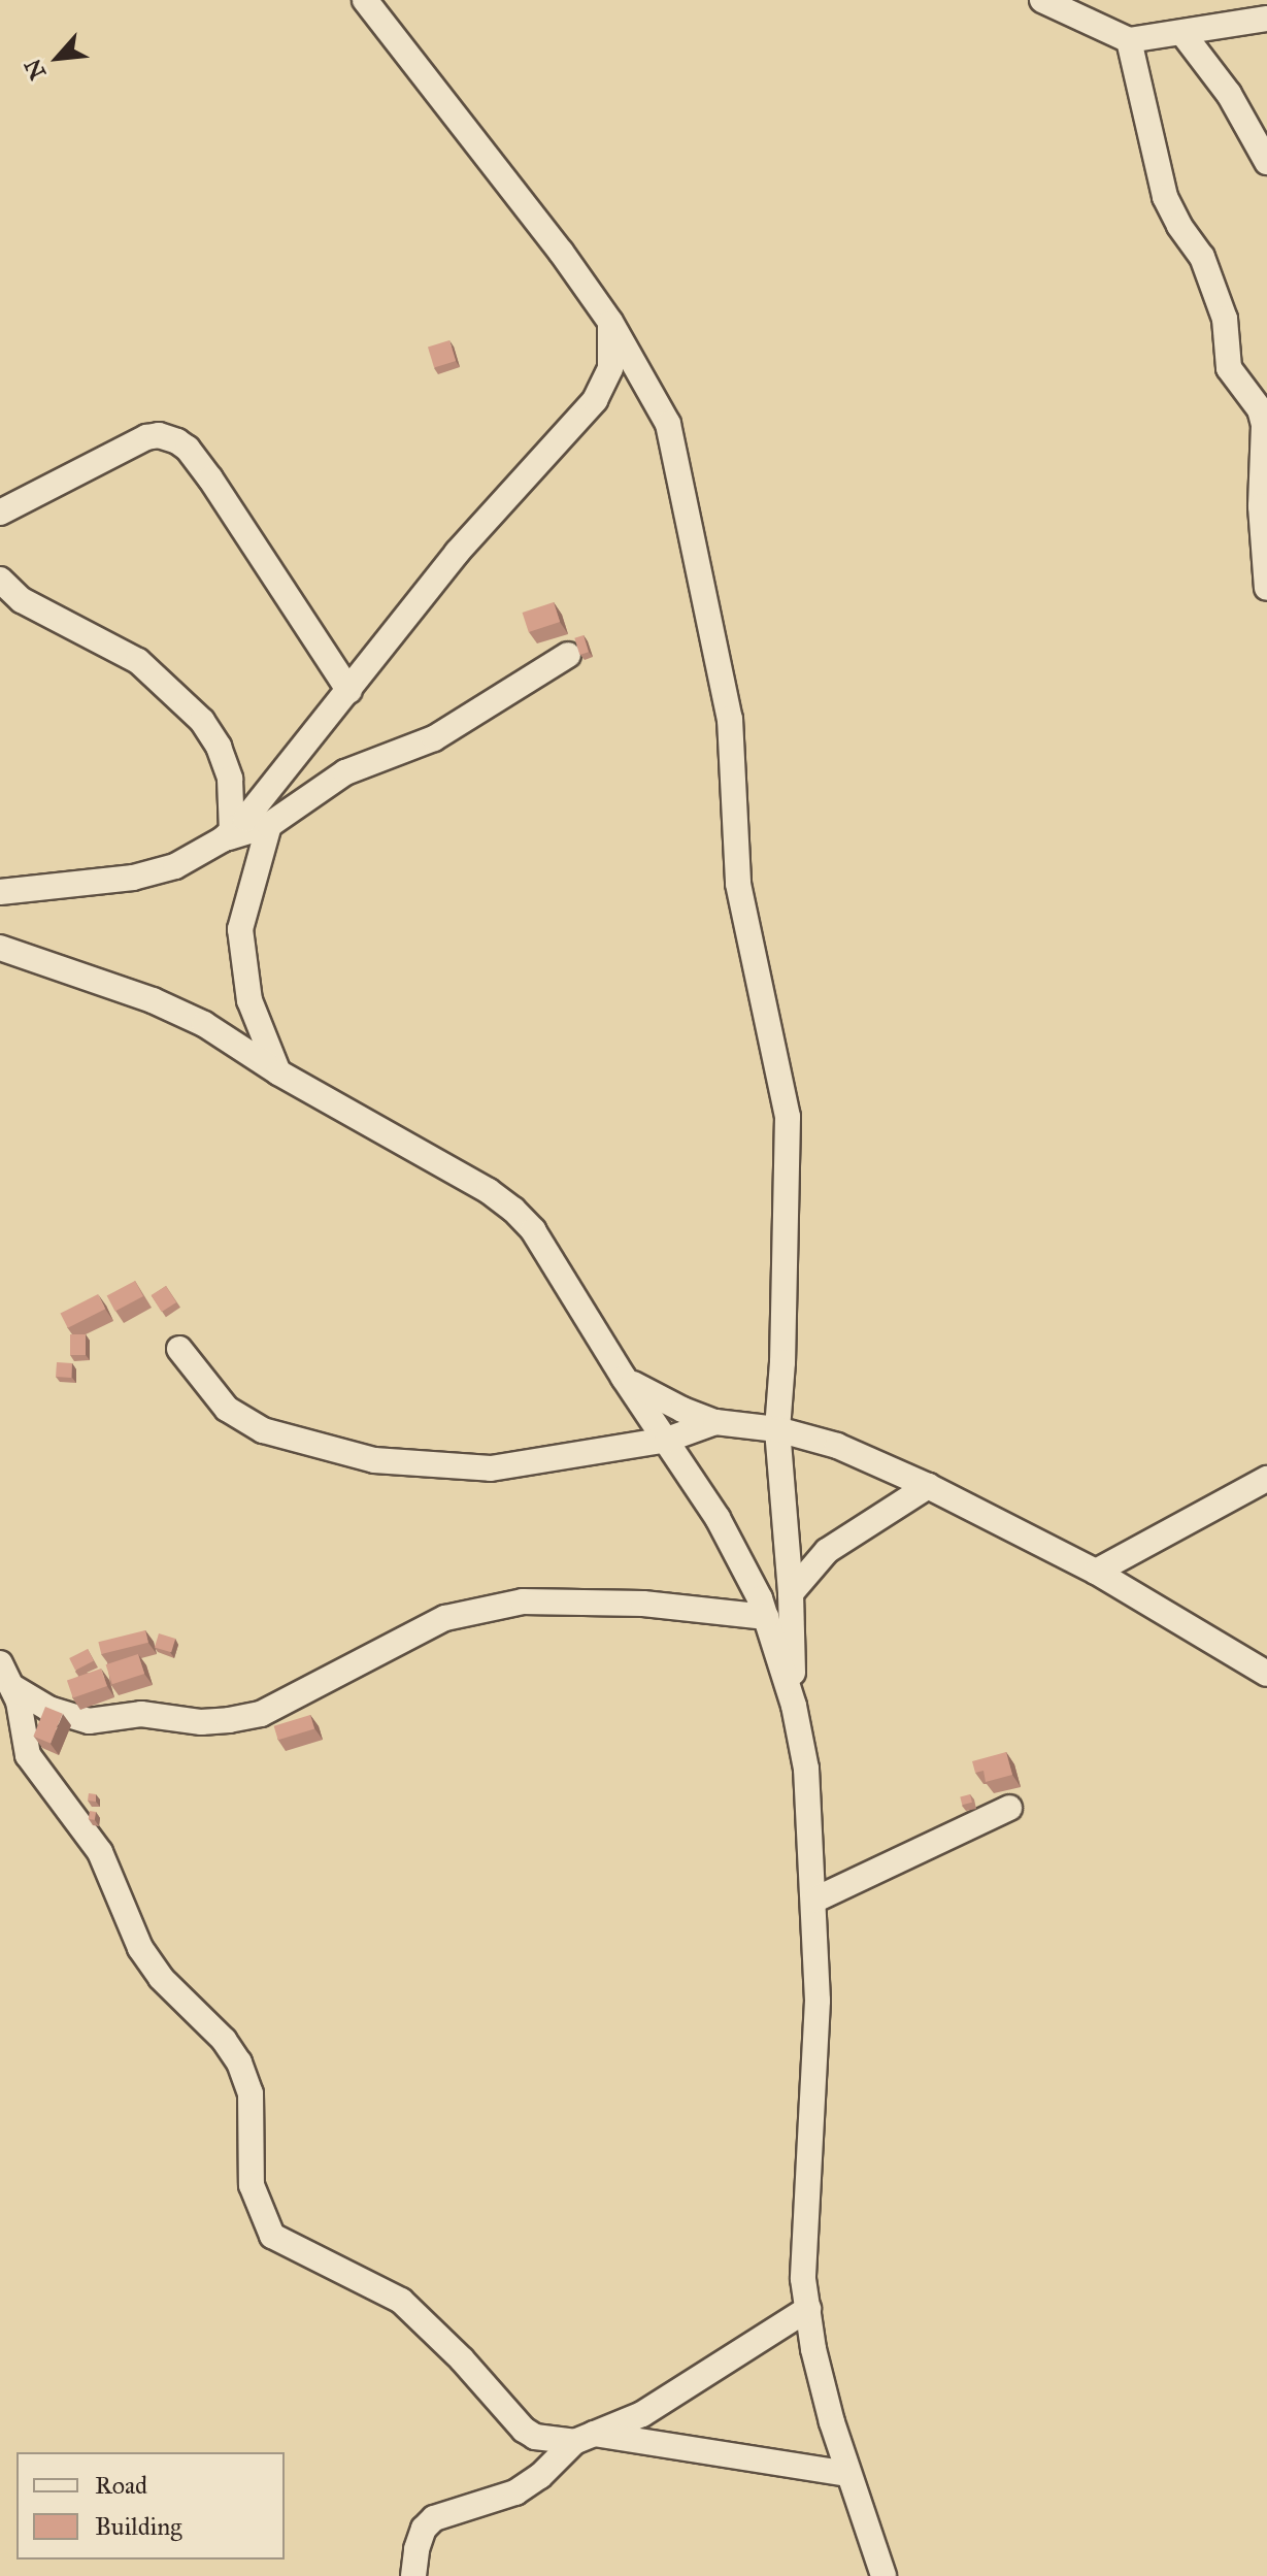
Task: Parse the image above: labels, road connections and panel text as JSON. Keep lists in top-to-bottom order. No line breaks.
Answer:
{"legend":["Road","Building"],"north":"bottom left"}
